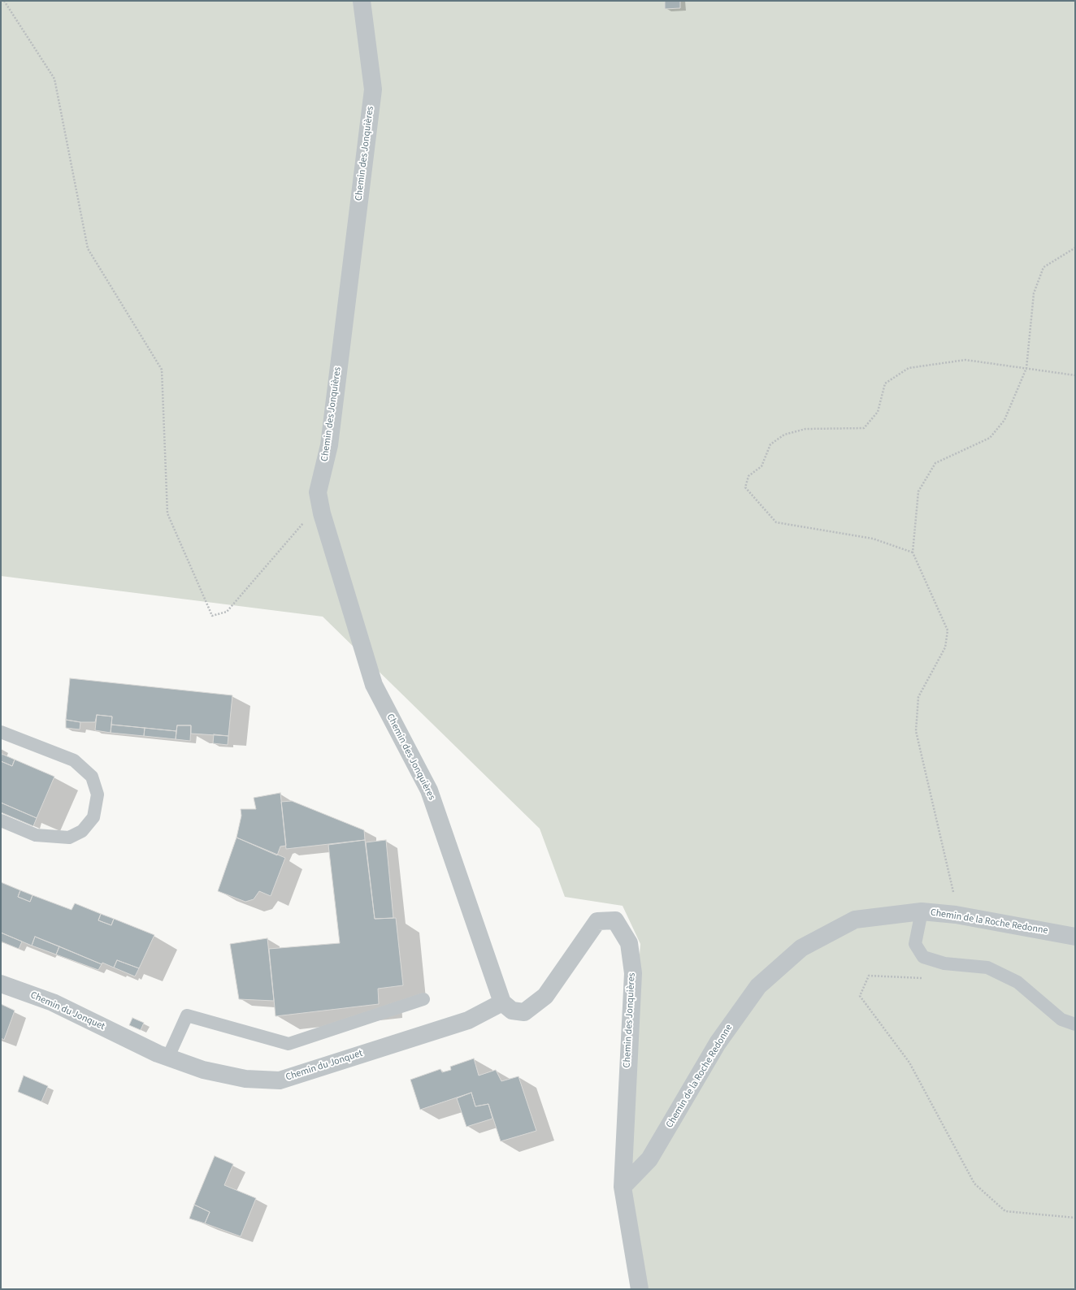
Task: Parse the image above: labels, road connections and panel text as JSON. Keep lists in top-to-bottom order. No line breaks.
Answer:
{"streets":{"street":["Chemin des Jonquières","Chemin de la Roche Redonne","Chemin du Jonquet"]},"crossings":[["Chemin des Jonquières","Chemin de la Roche Redonne"],["Chemin des Jonquières","Chemin du Jonquet"]]}
